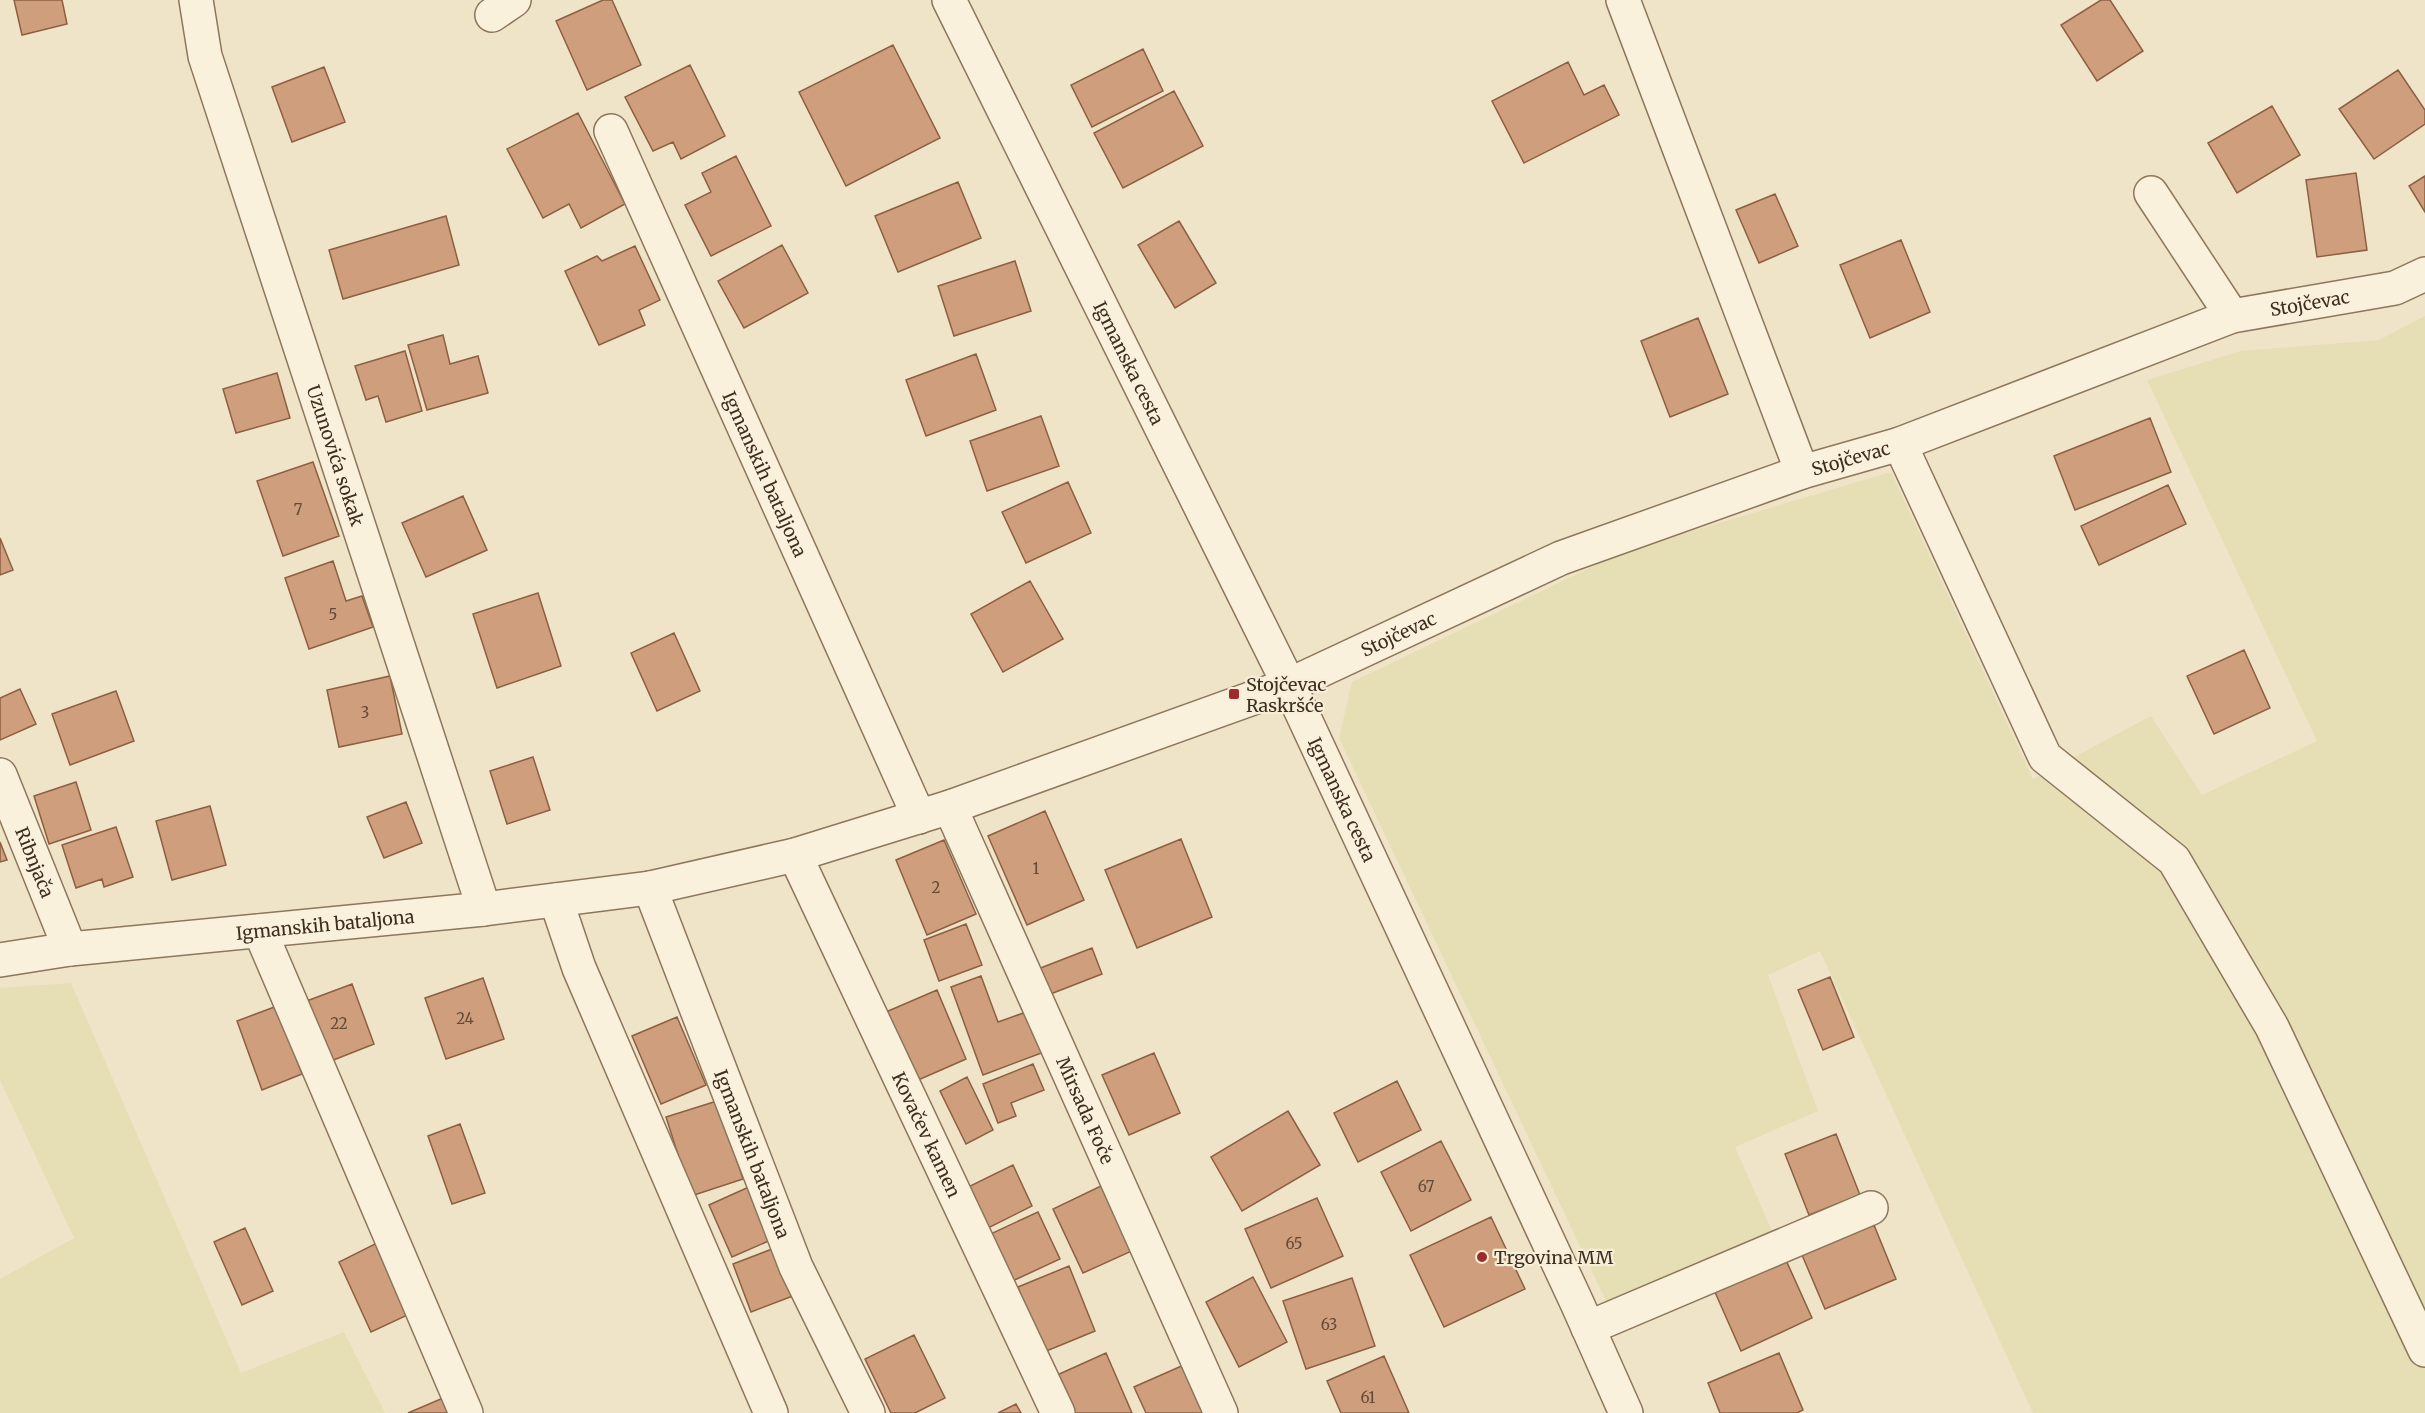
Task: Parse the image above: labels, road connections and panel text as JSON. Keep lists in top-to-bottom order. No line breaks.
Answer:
{"streets":{"street":["Stojčevac","Igmanska cesta","Uzunovića sokak","Igmanskih bataljona","Ribnjača","Mirsada Foče","Kovačev kamen"]},"crossings":[["Stojčevac","Igmanska cesta"],["Stojčevac","Igmanskih bataljona"],["Igmanska cesta","Igmanskih bataljona"],["Uzunovića sokak","Igmanskih bataljona"],["Igmanskih bataljona","Ribnjača"],["Igmanskih bataljona","Mirsada Foče"],["Igmanskih bataljona","Kovačev kamen"]],"places":{"transit":["Stojčevac Raskršće"],"other":["Trgovina MM"]},"house_numbers":["7","5","3","1","2","24","22","67","65","63","61"]}
